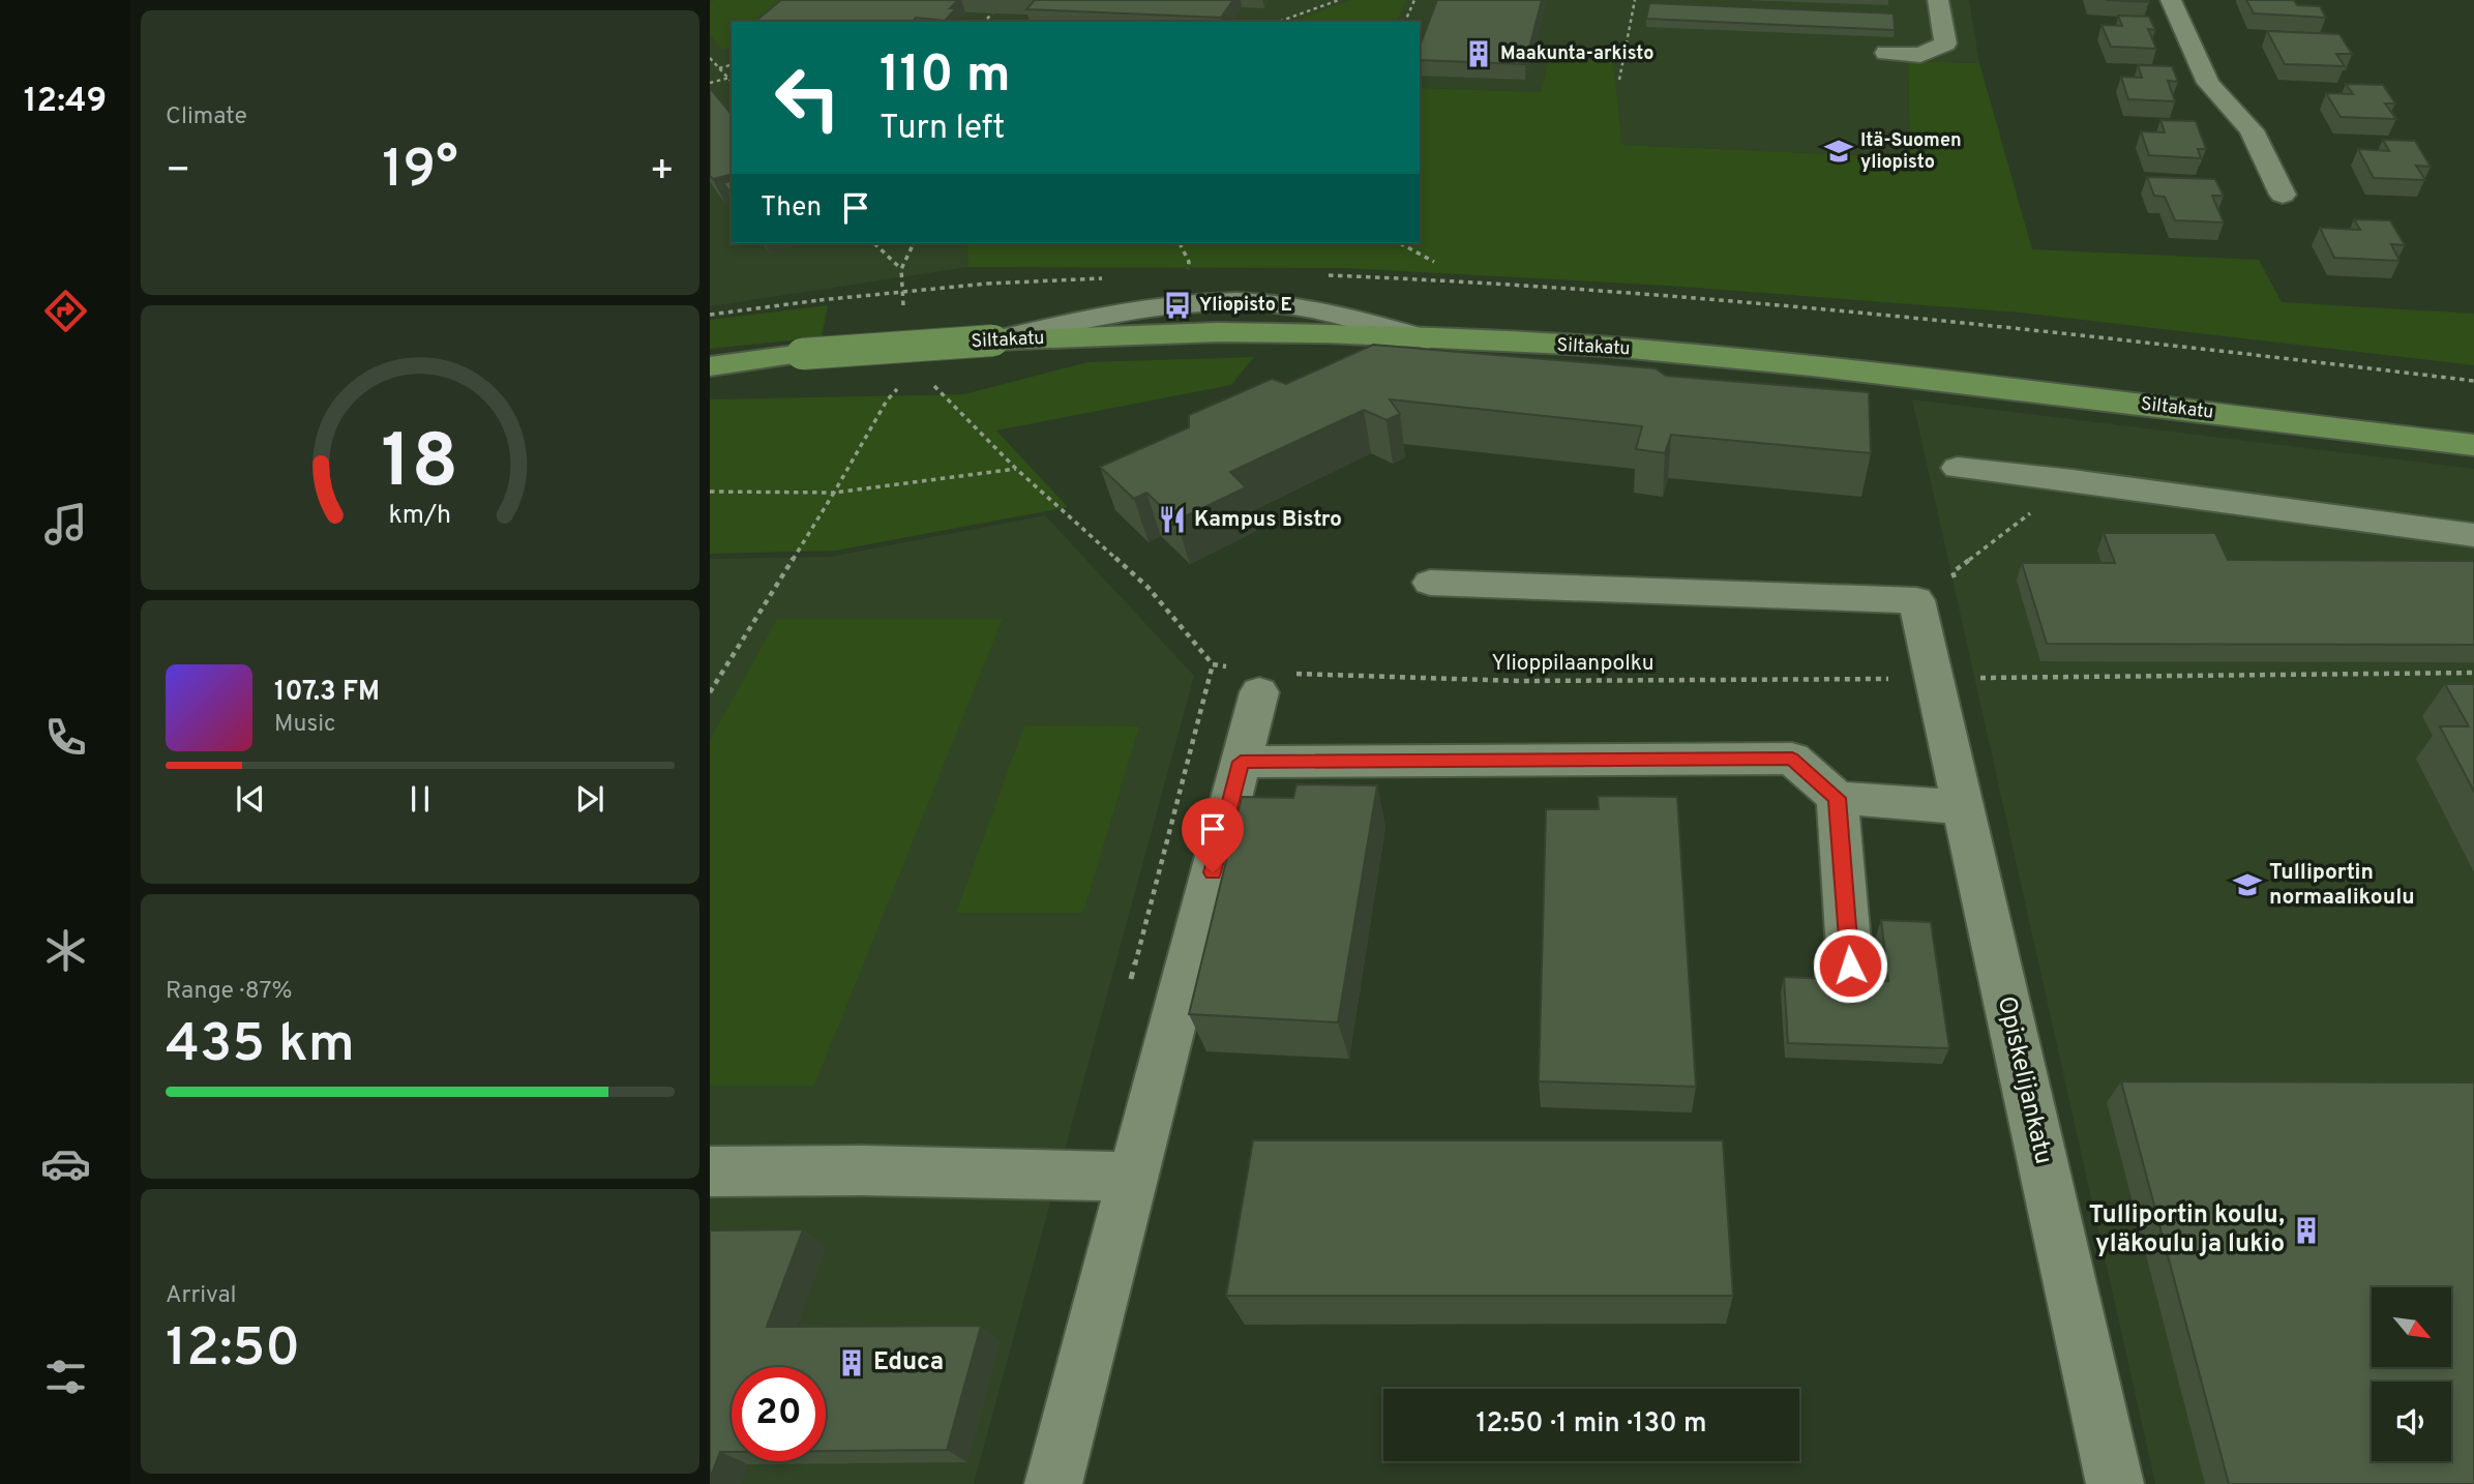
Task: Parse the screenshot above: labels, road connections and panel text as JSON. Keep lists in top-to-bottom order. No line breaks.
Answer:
{"streets":{"main road":["Siltakatu"],"street":["Opiskelijankatu"],"path":["Ylioppilaanpolku"]},"crossings":[["Ylioppilaanpolku","Opiskelijankatu"]],"places":{"building":["Maakunta-arkisto","Tulliportin koulu, yläkoulu ja lukio","Educa"],"school or university":["Itä-Suomen yliopisto","Tulliportin normaalikoulu"],"bus stop":["Yliopisto E"],"restaurant":["Kampus Bistro"]},"north":"bottom right","page":{"tabs":"12:49","tile":["Climate",["Range · 87%","435 km"],["Arrival","12:50"]],"turn":["110 m","Turn left"],"heat":["−","19°","+"],"then":"Then","song":["107.3 FM","Music"],"limit":"20","trip":"12:50 · 1 min · 130 m","gauge":["18","km/h"]}}
